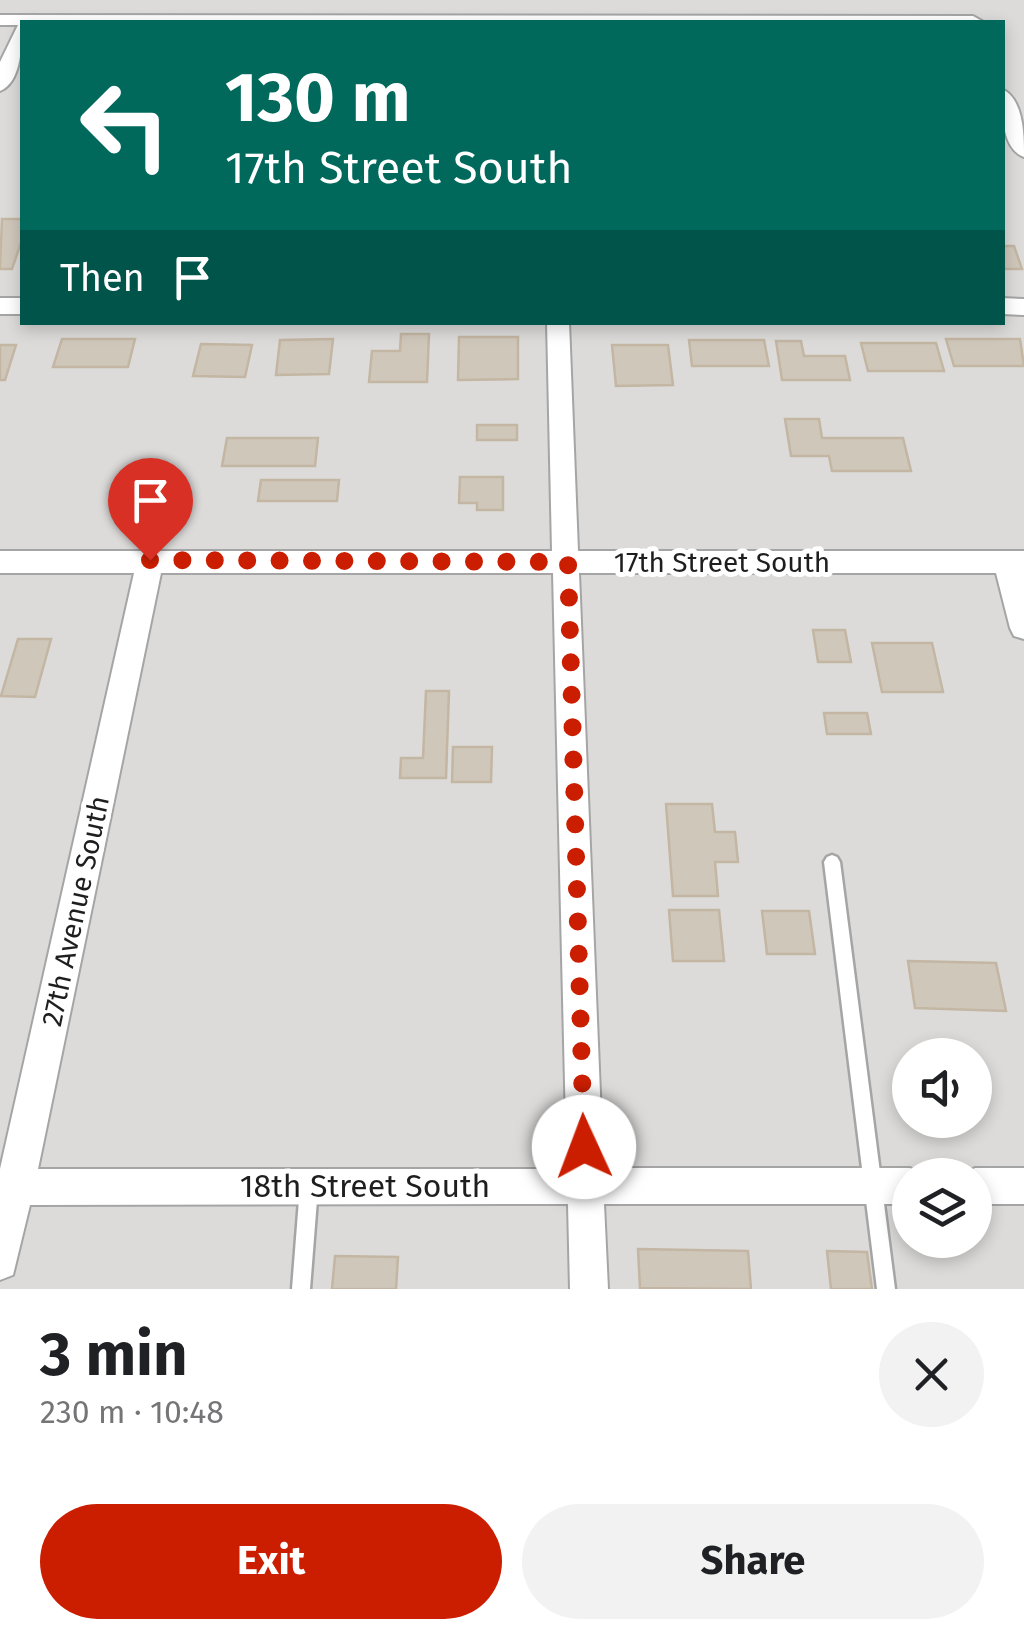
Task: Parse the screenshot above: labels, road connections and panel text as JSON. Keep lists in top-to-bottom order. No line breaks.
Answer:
{"streets":{"street":["17th Street South","27th Avenue South","18th Street South"]},"crossings":[["17th Street South","27th Avenue South"],["27th Avenue South","18th Street South"]],"page":{"turn":["130 m","17th Street South"],"then":"Then","heading":["3 min","230 m · 10:48"],"buttons":["Exit","Share"]}}
